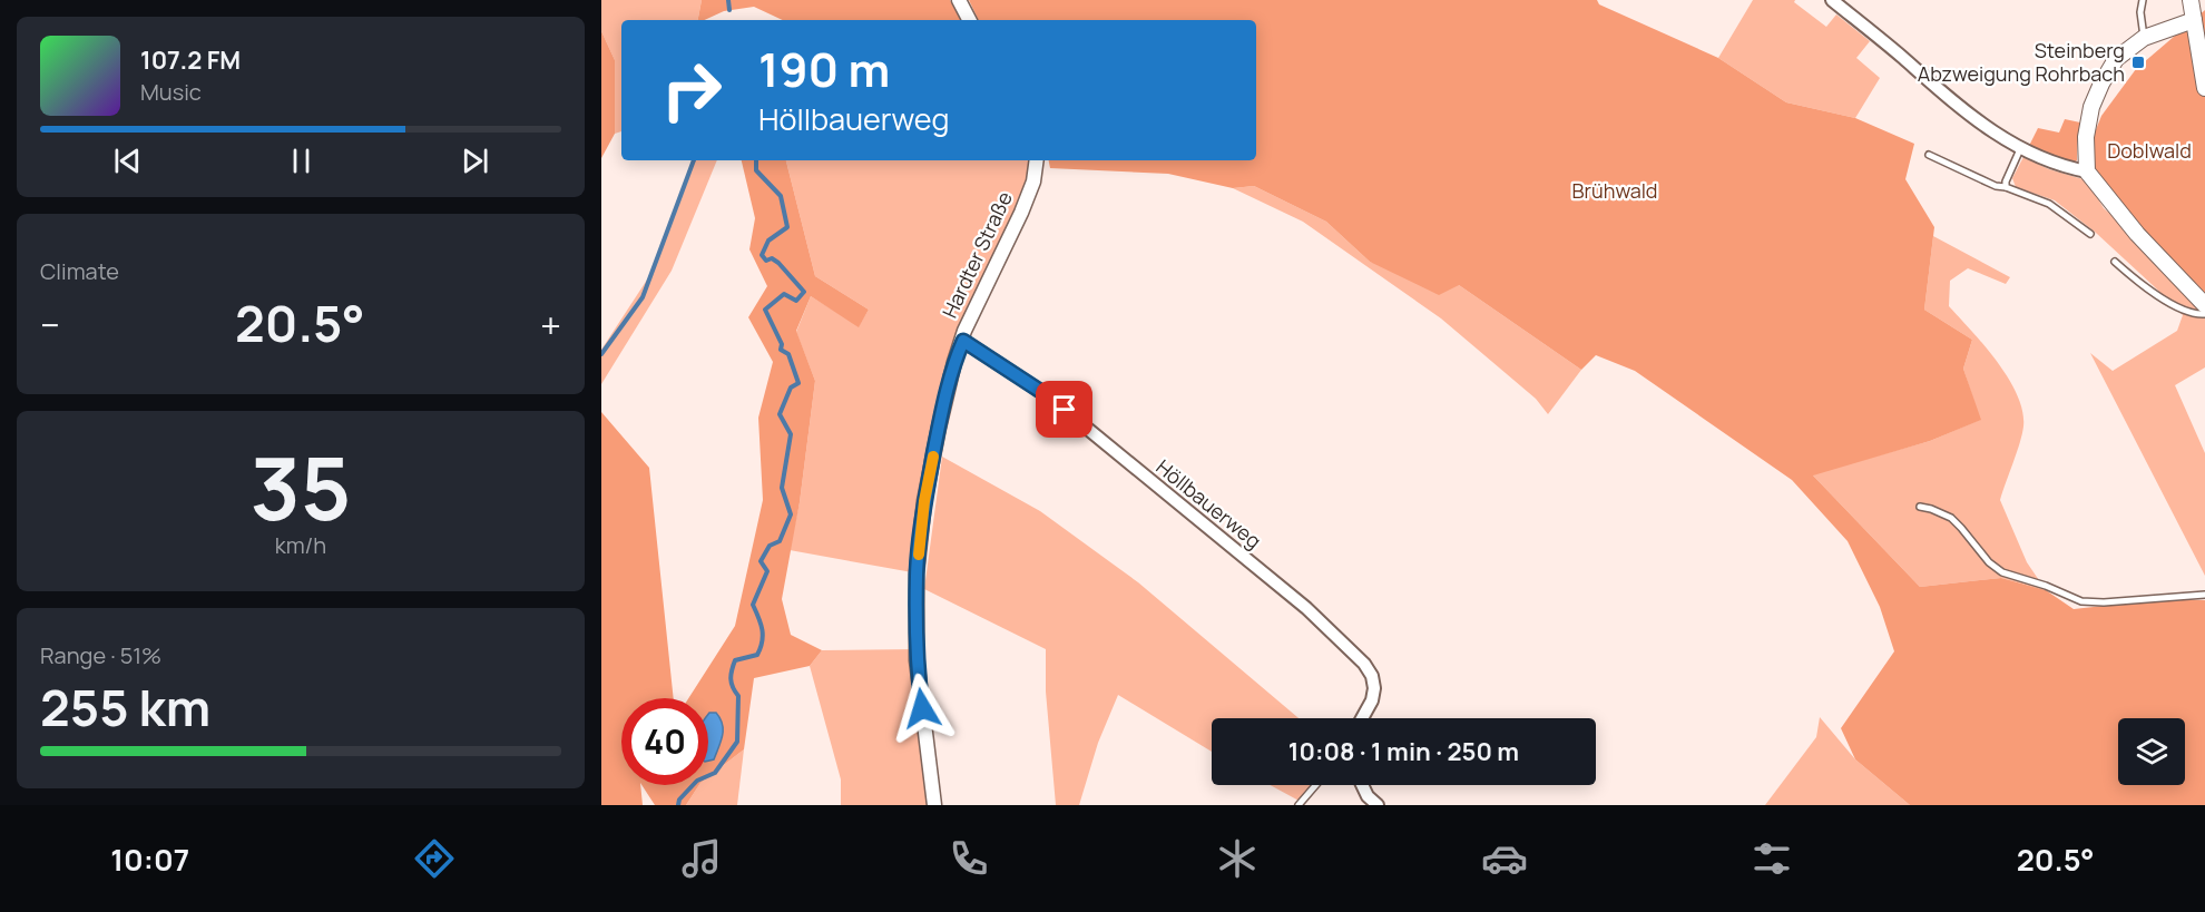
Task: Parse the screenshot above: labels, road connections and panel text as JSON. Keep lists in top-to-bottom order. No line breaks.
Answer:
{"streets":{"street":["Hardter Straße","Höllbauerweg"]},"crossings":[["Hardter Straße","Höllbauerweg"]],"parks":["Doblwald","Brühwald"],"places":{"transit":["Steinberg Abzweigung Rohrbach"]},"page":{"turn":["190 m","Höllbauerweg"],"song":["107.2 FM","Music"],"tile":["Climate",["35","km/h"],["Range · 51%","255 km"]],"heat":["−","20.5°","+"],"limit":"40","trip":"10:08 · 1 min · 250 m","tabs":["10:07","20.5°"]}}
